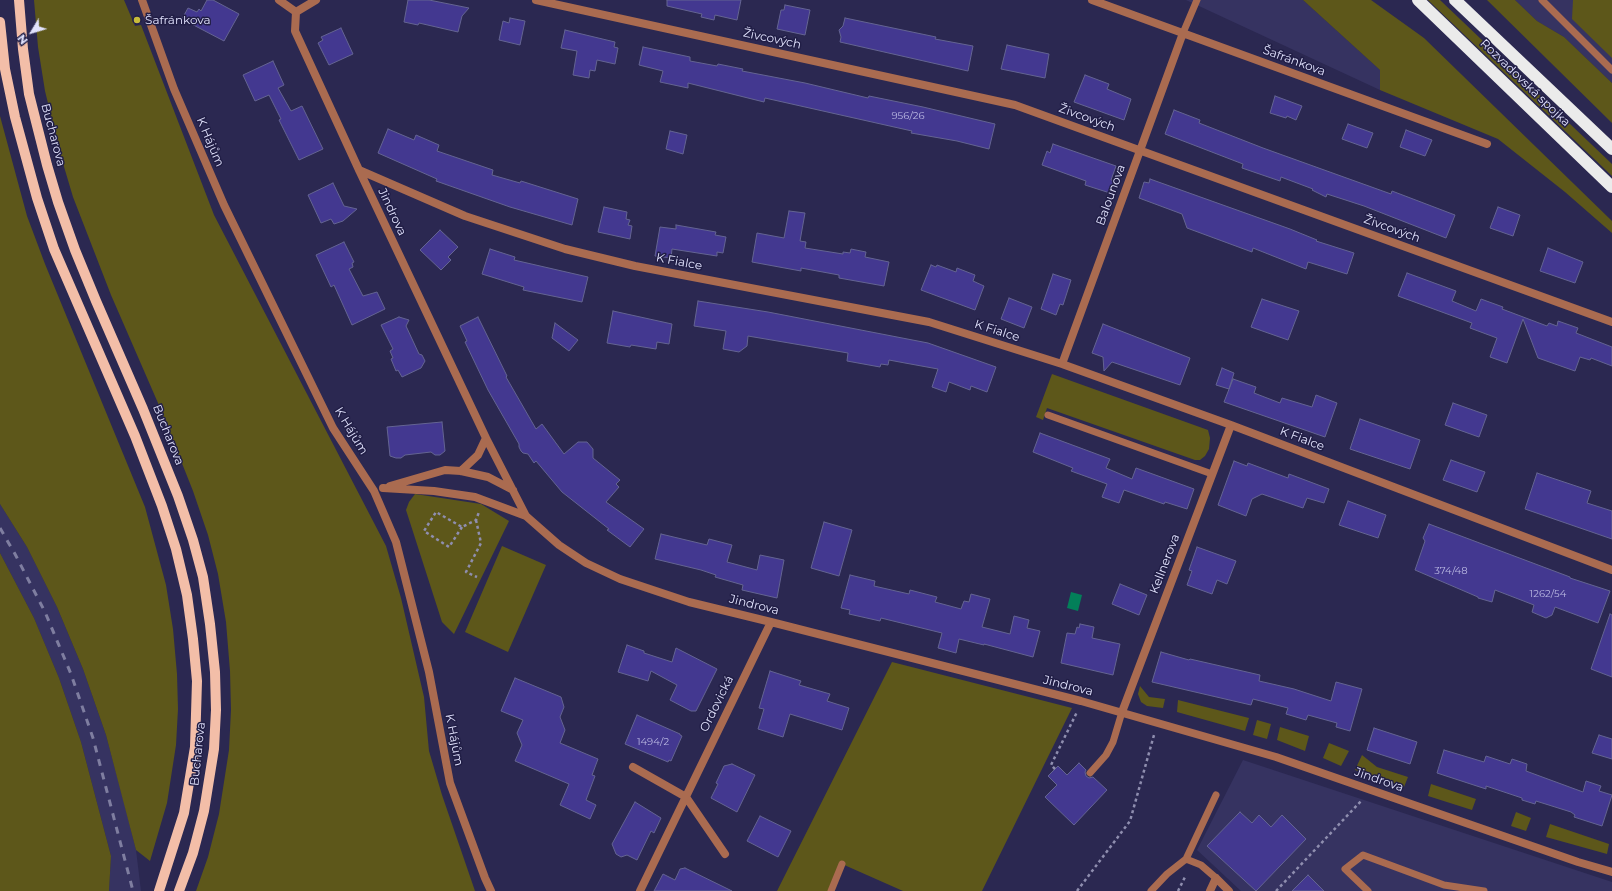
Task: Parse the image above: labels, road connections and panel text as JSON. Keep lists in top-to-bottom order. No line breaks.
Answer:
{"streets":{"highway":["Rozvadovská spojka"],"main road":["Bucharova"],"street":["Živcových","Šafránkova","K Hájům","Balounova","Jindrova","K Fialce","Kellnerova","Ordovická"]},"crossings":[["Živcových","Balounova"],["Šafránkova","Balounova"],["K Hájům","Jindrova"],["Balounova","K Fialce"],["Jindrova","K Fialce"],["Jindrova","Kellnerova"],["Jindrova","Ordovická"],["K Fialce","Kellnerova"]],"places":["Šafránkova"],"house_numbers":["956/26","374/48","1262/54","1494/2"],"north":"bottom left"}
